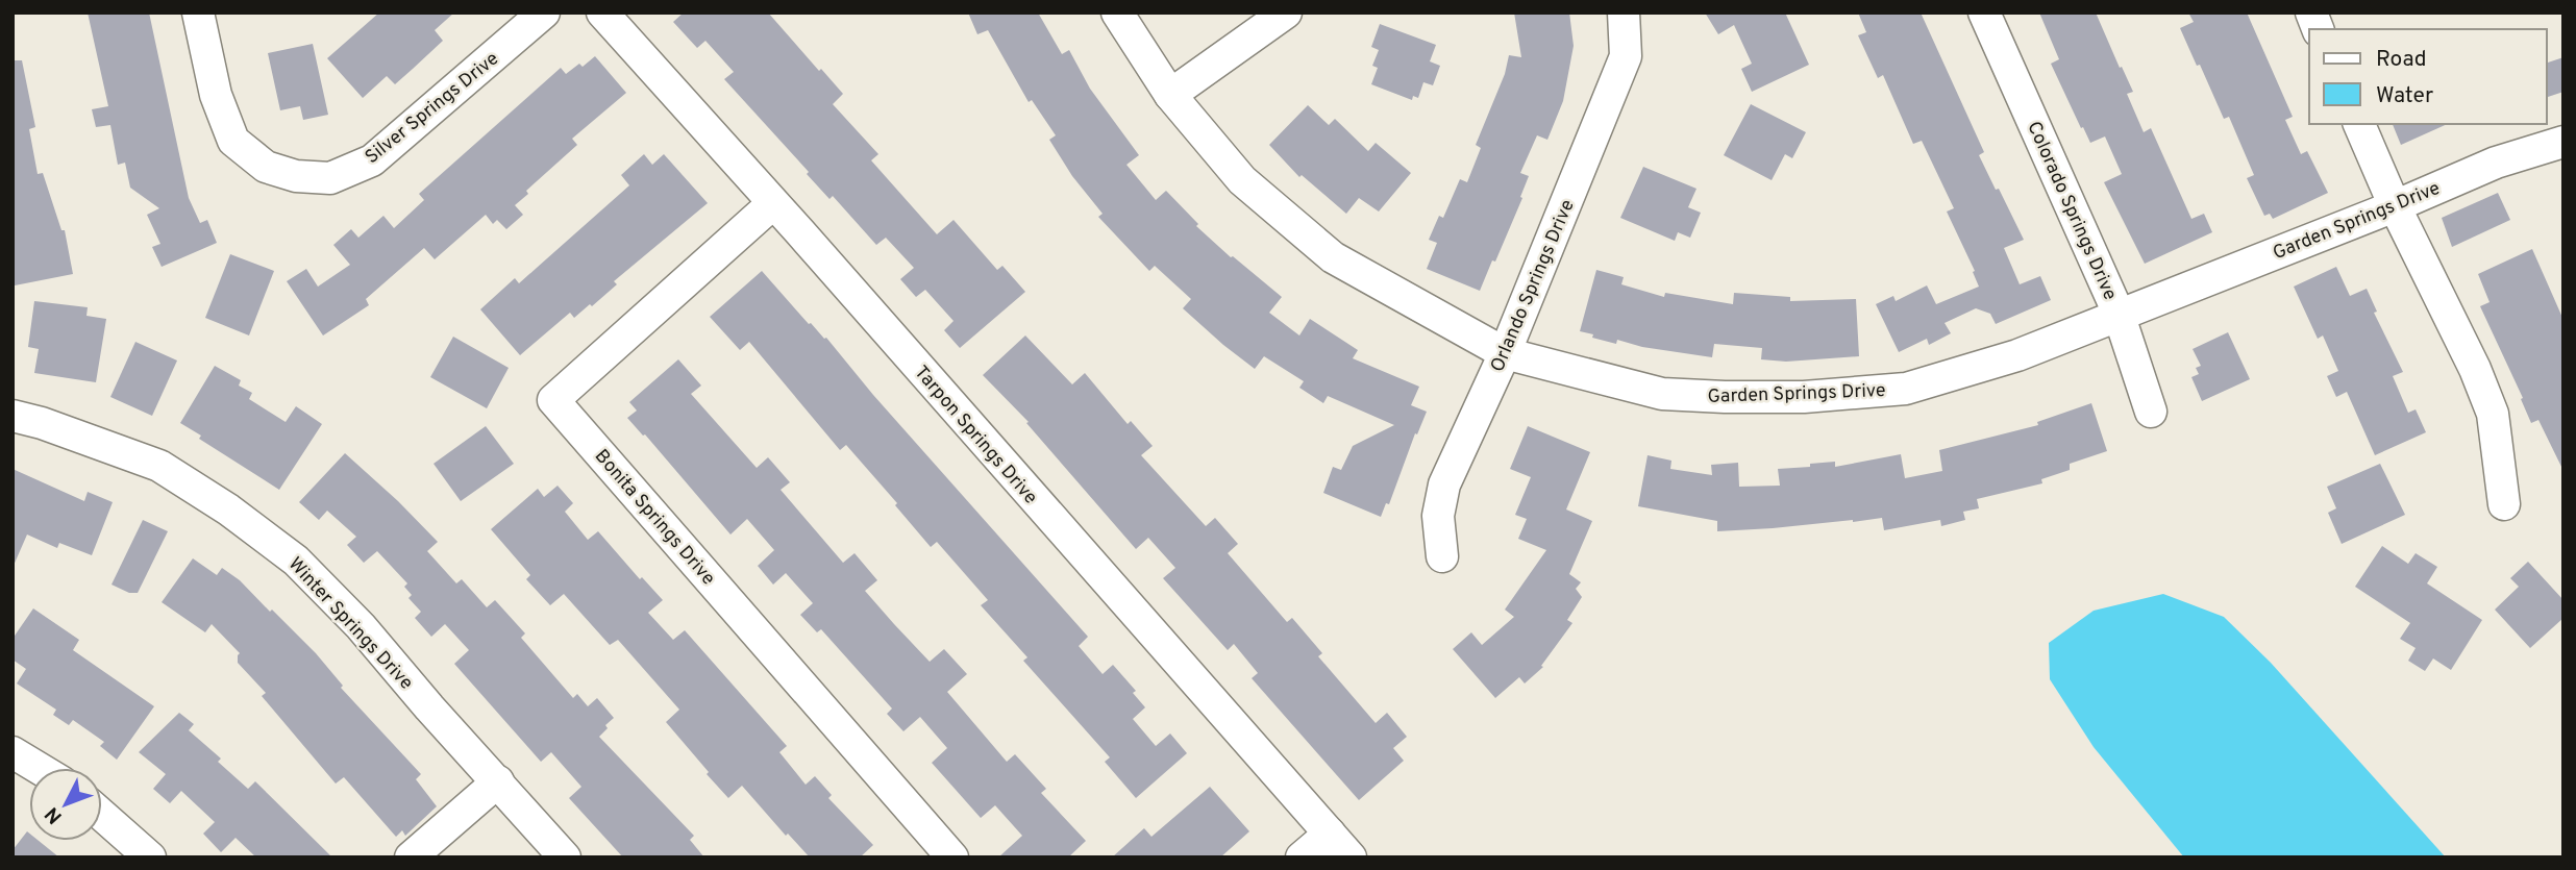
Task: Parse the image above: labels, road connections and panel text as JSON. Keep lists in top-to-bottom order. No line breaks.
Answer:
{"streets":{"street":["Silver Springs Drive","Colorado Springs Drive","Garden Springs Drive","Orlando Springs Drive","Tarpon Springs Drive","Bonita Springs Drive","Winter Springs Drive"]},"crossings":[["Colorado Springs Drive","Garden Springs Drive"],["Garden Springs Drive","Orlando Springs Drive"],["Tarpon Springs Drive","Bonita Springs Drive"]],"legend":["Road","Water"],"north":"bottom left"}
